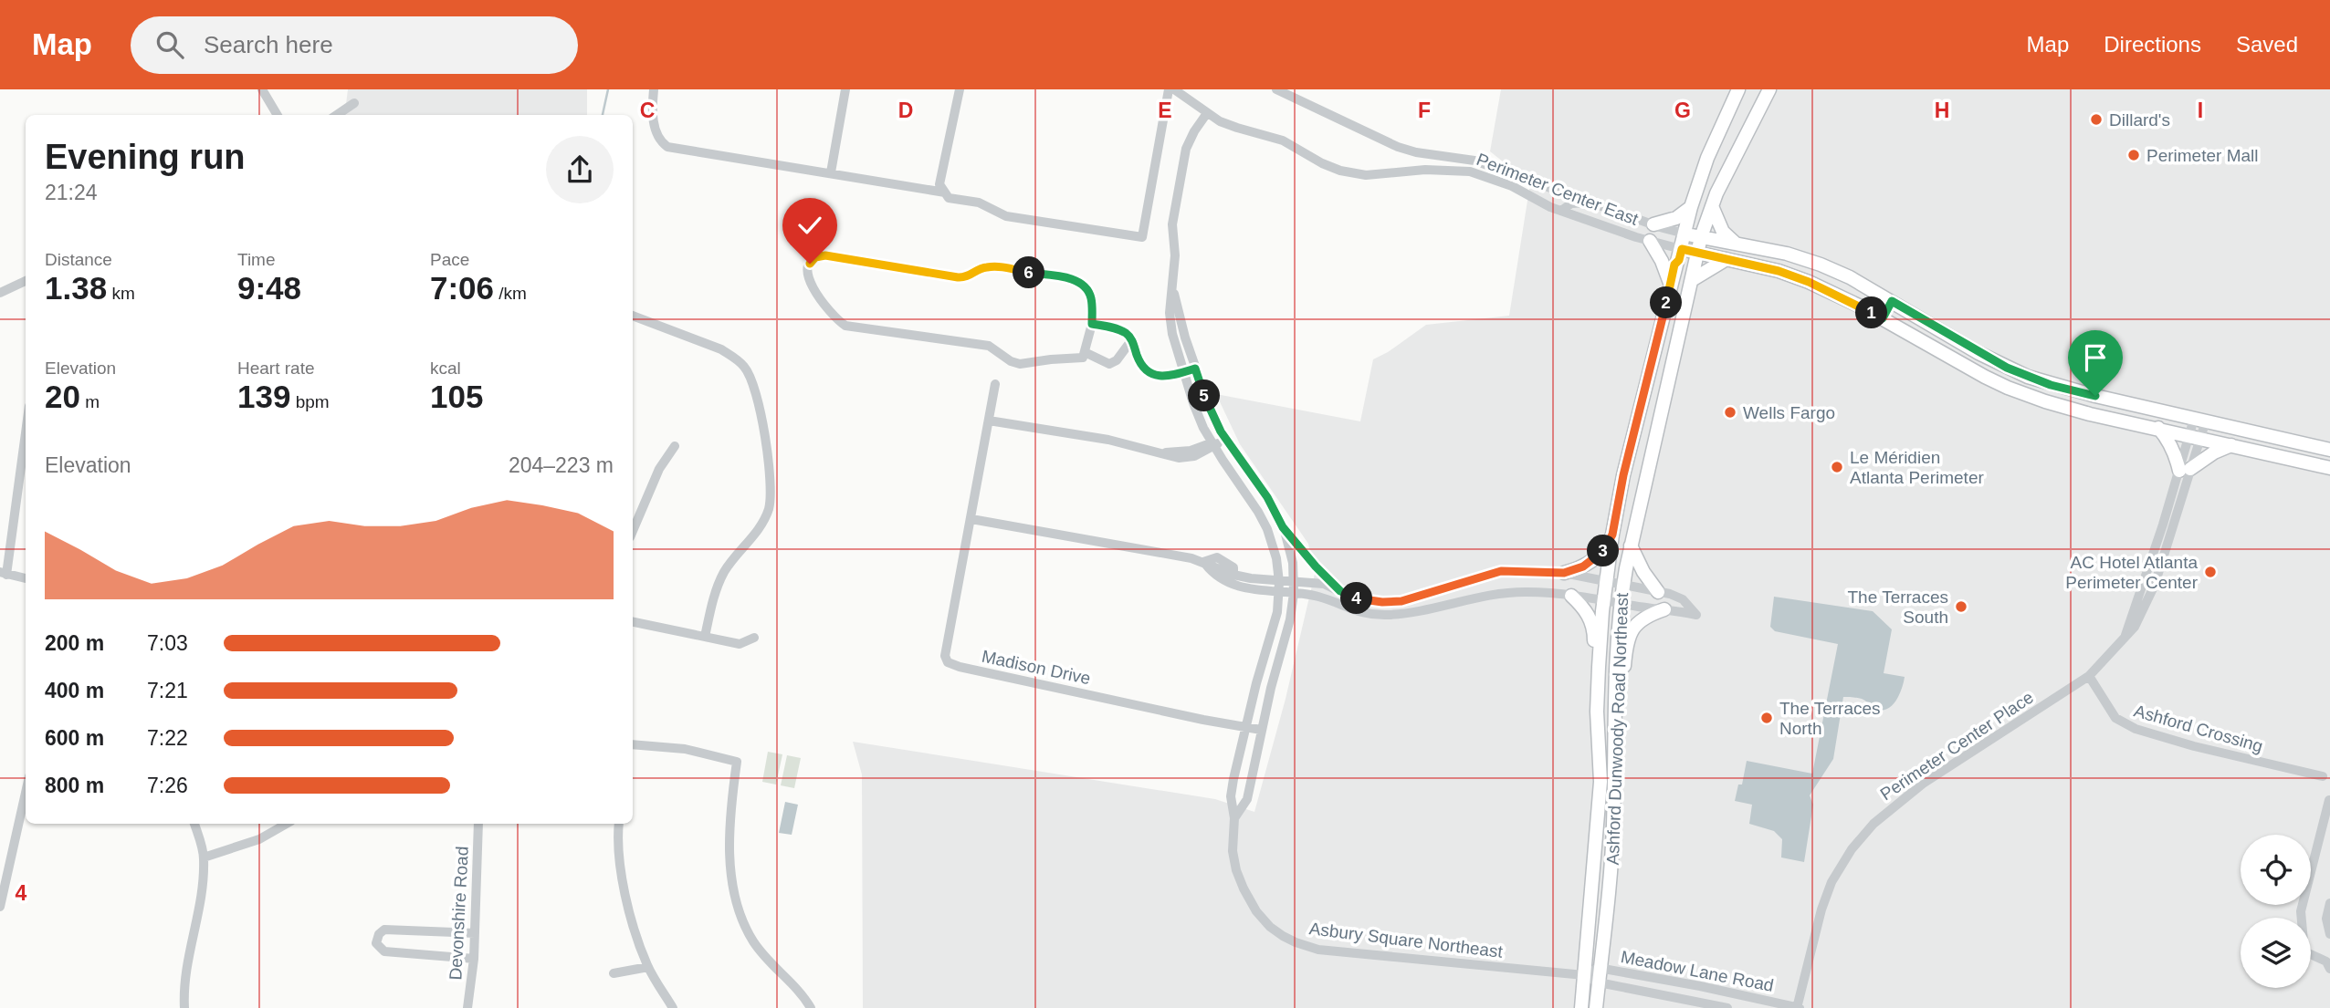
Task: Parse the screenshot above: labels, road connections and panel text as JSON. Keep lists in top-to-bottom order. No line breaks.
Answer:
{"streets":{"main road":["Ashford Dunwoody Road Northeast"],"street":["Perimeter Center East","Madison Drive","Ashford Crossing","Perimeter Center Place","Devonshire Road","Asbury Square Northeast","Meadow Lane Road"]},"crossings":[["Perimeter Center East","Ashford Dunwoody Road Northeast"],["Perimeter Center East","Asbury Square Northeast"],["Madison Drive","Asbury Square Northeast"],["Ashford Crossing","Perimeter Center Place"],["Ashford Dunwoody Road Northeast","Asbury Square Northeast"],["Ashford Dunwoody Road Northeast","Meadow Lane Road"],["Perimeter Center Place","Meadow Lane Road"],["Asbury Square Northeast","Meadow Lane Road"]],"places":["Dillard's","Perimeter Mall","Wells Fargo","Le Méridien Atlanta Perimeter","AC Hotel Atlanta Perimeter Center","The Terraces South","The Terraces North"],"page":{"header":"Map","search":"Search here","nav":["Map","Directions","Saved"],"heading":["Evening run","21:24"],"stats":[["Distance","1.38 km"],["Time","9:48"],["Pace","7:06 /km"],["Elevation","20 m"],["Heart rate","139 bpm"],["kcal","105"]],"pins":["6","2","1","5","3","4"],"chart":["Elevation","204–223 m"],"list":[{"name":"200 m","note":"7:03"},{"name":"400 m","note":"7:21"},{"name":"600 m","note":"7:22"},{"name":"800 m","note":"7:26"}]},"grid":{"columns":["C","D","E","F","G","H","I"],"rows":["4"]}}
